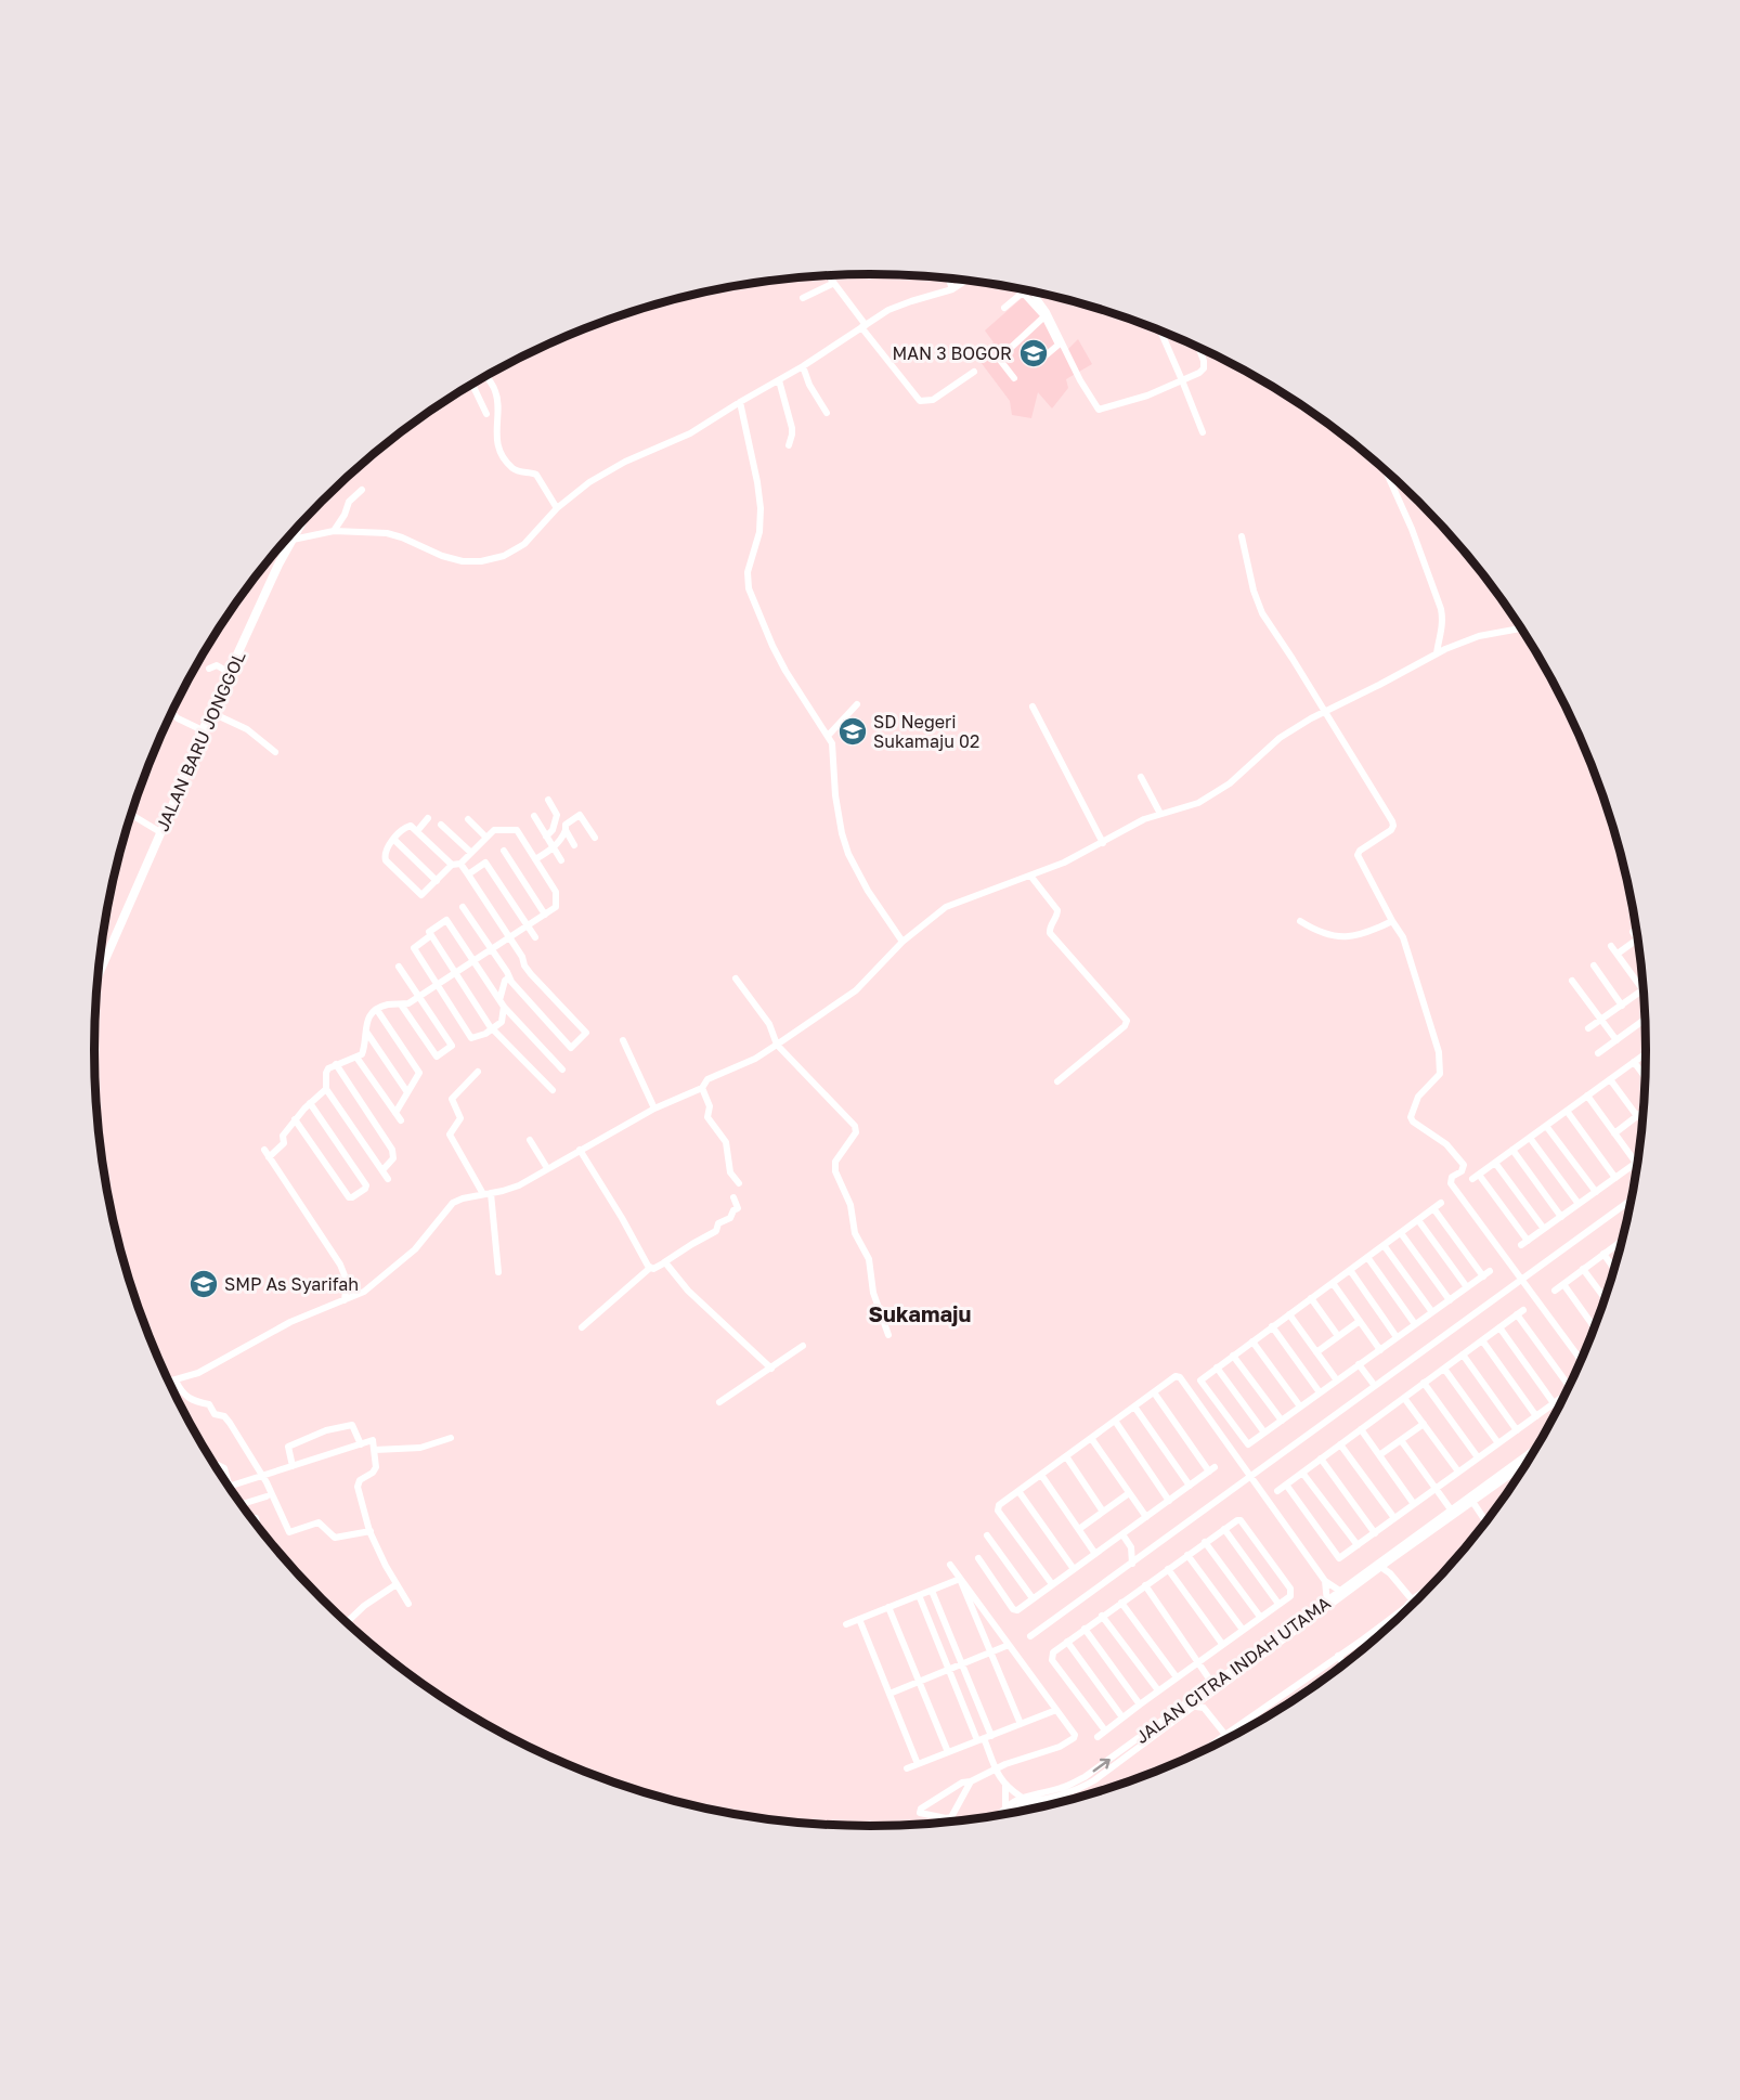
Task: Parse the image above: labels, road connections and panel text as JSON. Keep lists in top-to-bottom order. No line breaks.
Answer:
{"streets":{"main road":["JALAN BARU JONGGOL"],"street":["JALAN CITRA INDAH UTAMA"]},"districts":["Sukamaju"],"places":{"school or university":["MAN 3 BOGOR","SD Negeri Sukamaju 02","SMP As Syarifah"]}}
